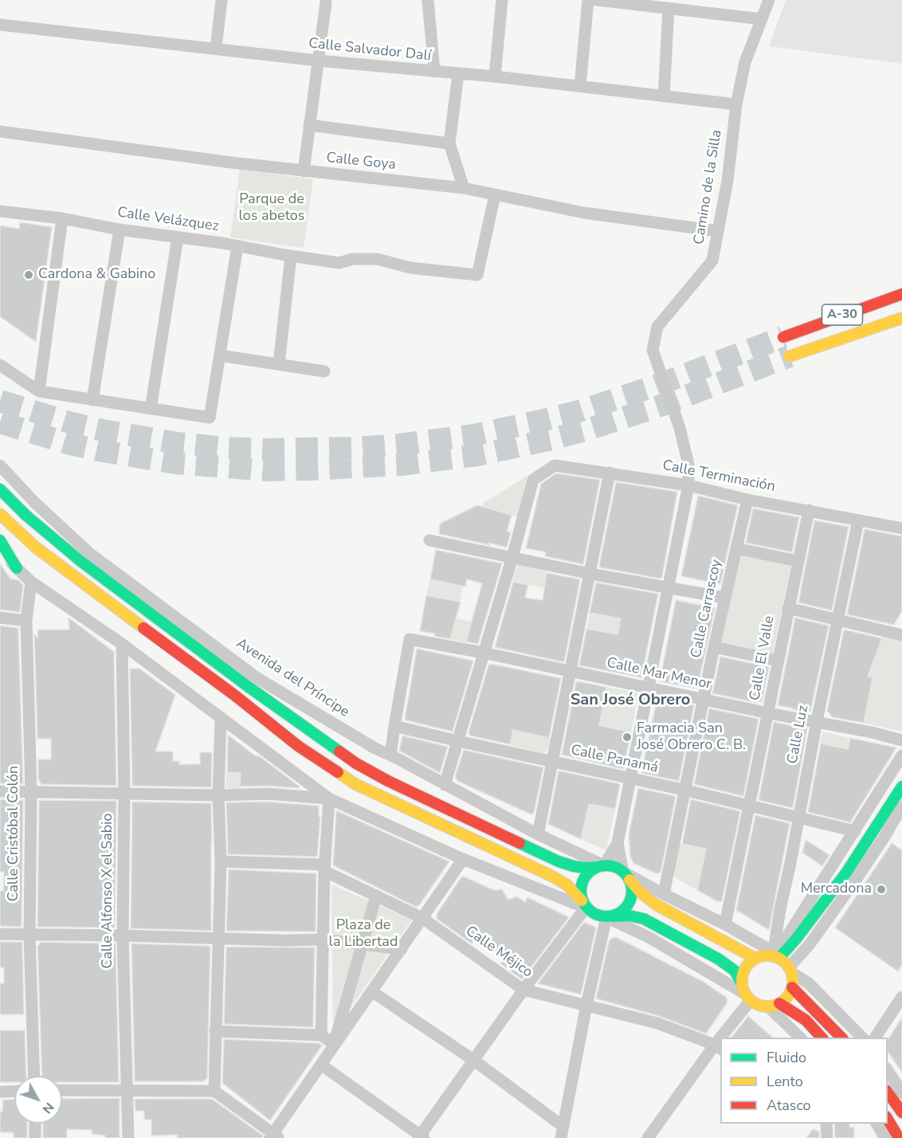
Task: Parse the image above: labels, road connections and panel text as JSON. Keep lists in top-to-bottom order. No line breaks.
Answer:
{"streets":{"main road":["A-30","Avenida del Príncipe"],"street":["Calle Salvador Dalí","Calle Goya","Camino de la Silla","Calle Velázquez","Calle Terminación","Calle Carrascoy","Calle El Valle","Calle Mar Menor","Calle Luz","Calle Panamá","Calle Cristóbal Colón","Calle Alfonso X el Sabio","Calle Méjico"]},"crossings":[["Calle Salvador Dalí","Camino de la Silla"],["Calle Goya","Camino de la Silla"],["Calle Goya","Calle Velázquez"],["Camino de la Silla","Calle Terminación"],["Camino de la Silla","Calle Mar Menor"],["Camino de la Silla","Calle Panamá"],["Calle Terminación","Calle Carrascoy"],["Calle Terminación","Calle El Valle"],["Calle Terminación","Calle Luz"],["Calle Carrascoy","Calle Mar Menor"],["Calle Carrascoy","Calle Panamá"],["Calle El Valle","Calle Mar Menor"],["Calle El Valle","Calle Panamá"],["Calle Mar Menor","Calle Luz"],["Calle Mar Menor","Calle Panamá"],["Calle Luz","Calle Panamá"]],"districts":["San José Obrero"],"parks":["Parque de los abetos","Plaza de la Libertad"],"places":["Cardona & Gabino","Farmacia San José Obrero C. B.","Mercadona"],"legend":["Fluido","Lento","Atasco"],"north":"bottom right"}
